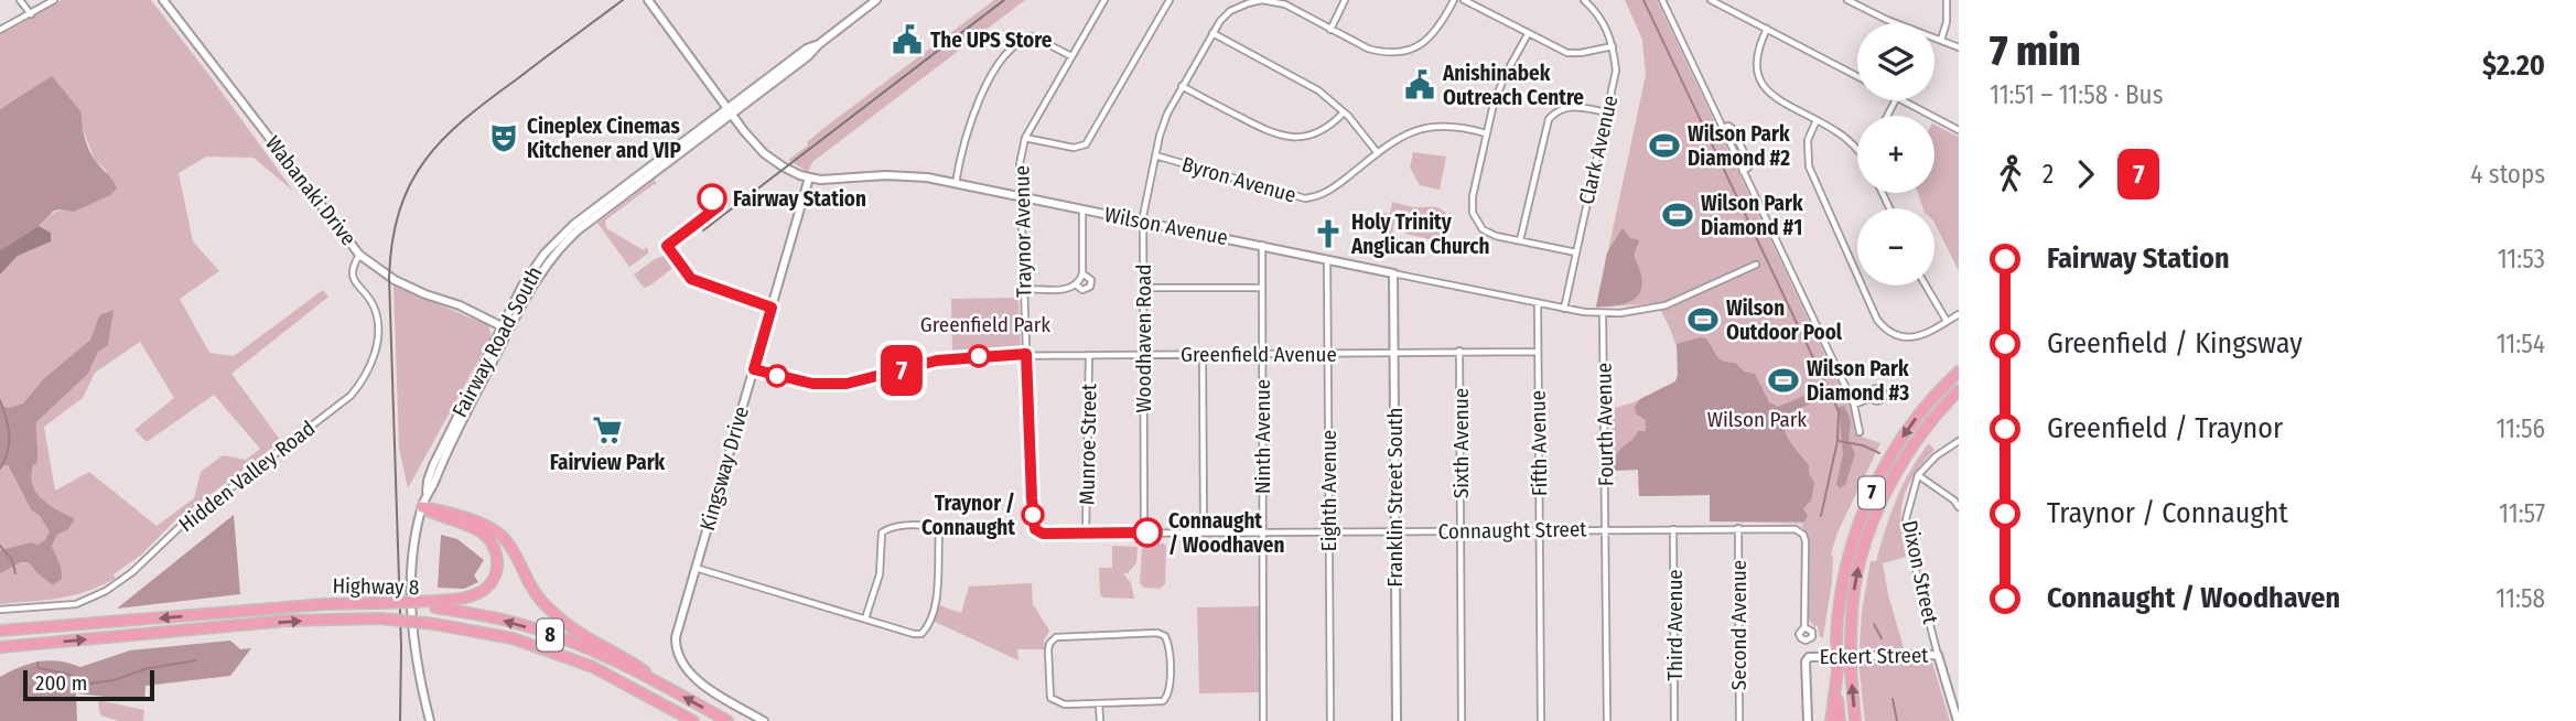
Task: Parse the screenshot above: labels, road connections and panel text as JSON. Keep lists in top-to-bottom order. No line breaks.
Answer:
{"streets":{"highway":["7","Highway 8","8"],"street":["Clark Avenue","Byron Avenue","Wabanaki Drive","Wilson Avenue","Traynor Avenue","Woodhaven Road","Fairway Road South","Greenfield Avenue","Fourth Avenue","Ninth Avenue","Sixth Avenue","Fifth Avenue","Munroe Street","Kingsway Drive","Hidden Valley Road","Eighth Avenue","Franklin Street South","Connaught Street","Dixon Street","Third Avenue","Second Avenue","Eckert Street"]},"crossings":[["Clark Avenue","Wilson Avenue"],["Byron Avenue","Woodhaven Road"],["Wabanaki Drive","Fairway Road South"],["Wabanaki Drive","Hidden Valley Road"],["Wilson Avenue","Traynor Avenue"],["Wilson Avenue","Woodhaven Road"],["Wilson Avenue","Fairway Road South"],["Wilson Avenue","Fourth Avenue"],["Wilson Avenue","Ninth Avenue"],["Wilson Avenue","Fifth Avenue"],["Wilson Avenue","Kingsway Drive"],["Wilson Avenue","Eighth Avenue"],["Wilson Avenue","Franklin Street South"],["Traynor Avenue","Greenfield Avenue"],["Traynor Avenue","Connaught Street"],["Woodhaven Road","Greenfield Avenue"],["Woodhaven Road","Connaught Street"],["Greenfield Avenue","Ninth Avenue"],["Greenfield Avenue","Sixth Avenue"],["Greenfield Avenue","Fifth Avenue"],["Greenfield Avenue","Munroe Street"],["Greenfield Avenue","Kingsway Drive"],["Greenfield Avenue","Eighth Avenue"],["Greenfield Avenue","Franklin Street South"],["Fourth Avenue","Connaught Street"],["Ninth Avenue","Connaught Street"],["Sixth Avenue","Connaught Street"],["Fifth Avenue","Connaught Street"],["Munroe Street","Connaught Street"],["Eighth Avenue","Connaught Street"],["Franklin Street South","Connaught Street"],["Connaught Street","Third Avenue"],["Connaught Street","Second Avenue"],["Dixon Street","Eckert Street"]],"parks":["Greenfield Park","Wilson Park"],"places":{"public building":["The UPS Store","Anishinabek Outreach Centre"],"theatre":["Cineplex Cinemas Kitchener and VIP"],"sports":["Wilson Park Diamond #2","Wilson Park Diamond #1","Wilson Outdoor Pool","Wilson Park Diamond #3"],"other":["Fairway Station","Traynor / Connaught","Connaught / Woodhaven"],"church":["Holy Trinity Anglican Church"],"supermarket":["Fairview Park"]},"lines":["bus line 7"],"scale_bar":"200 m","page":{"on_map":"7","heading":["7 min","11:51 – 11:58 · Bus","$2.20"],"map_buttons":["+","−"],"legs":["2","7","4 stops"],"list":[{"name":"Fairway Station","value":"11:53"},{"name":"Greenfield / Kingsway","value":"11:54"},{"name":"Greenfield / Traynor","value":"11:56"},{"name":"Traynor / Connaught","value":"11:57"},{"name":"Connaught / Woodhaven","value":"11:58"}],"scale":"200 m"}}
